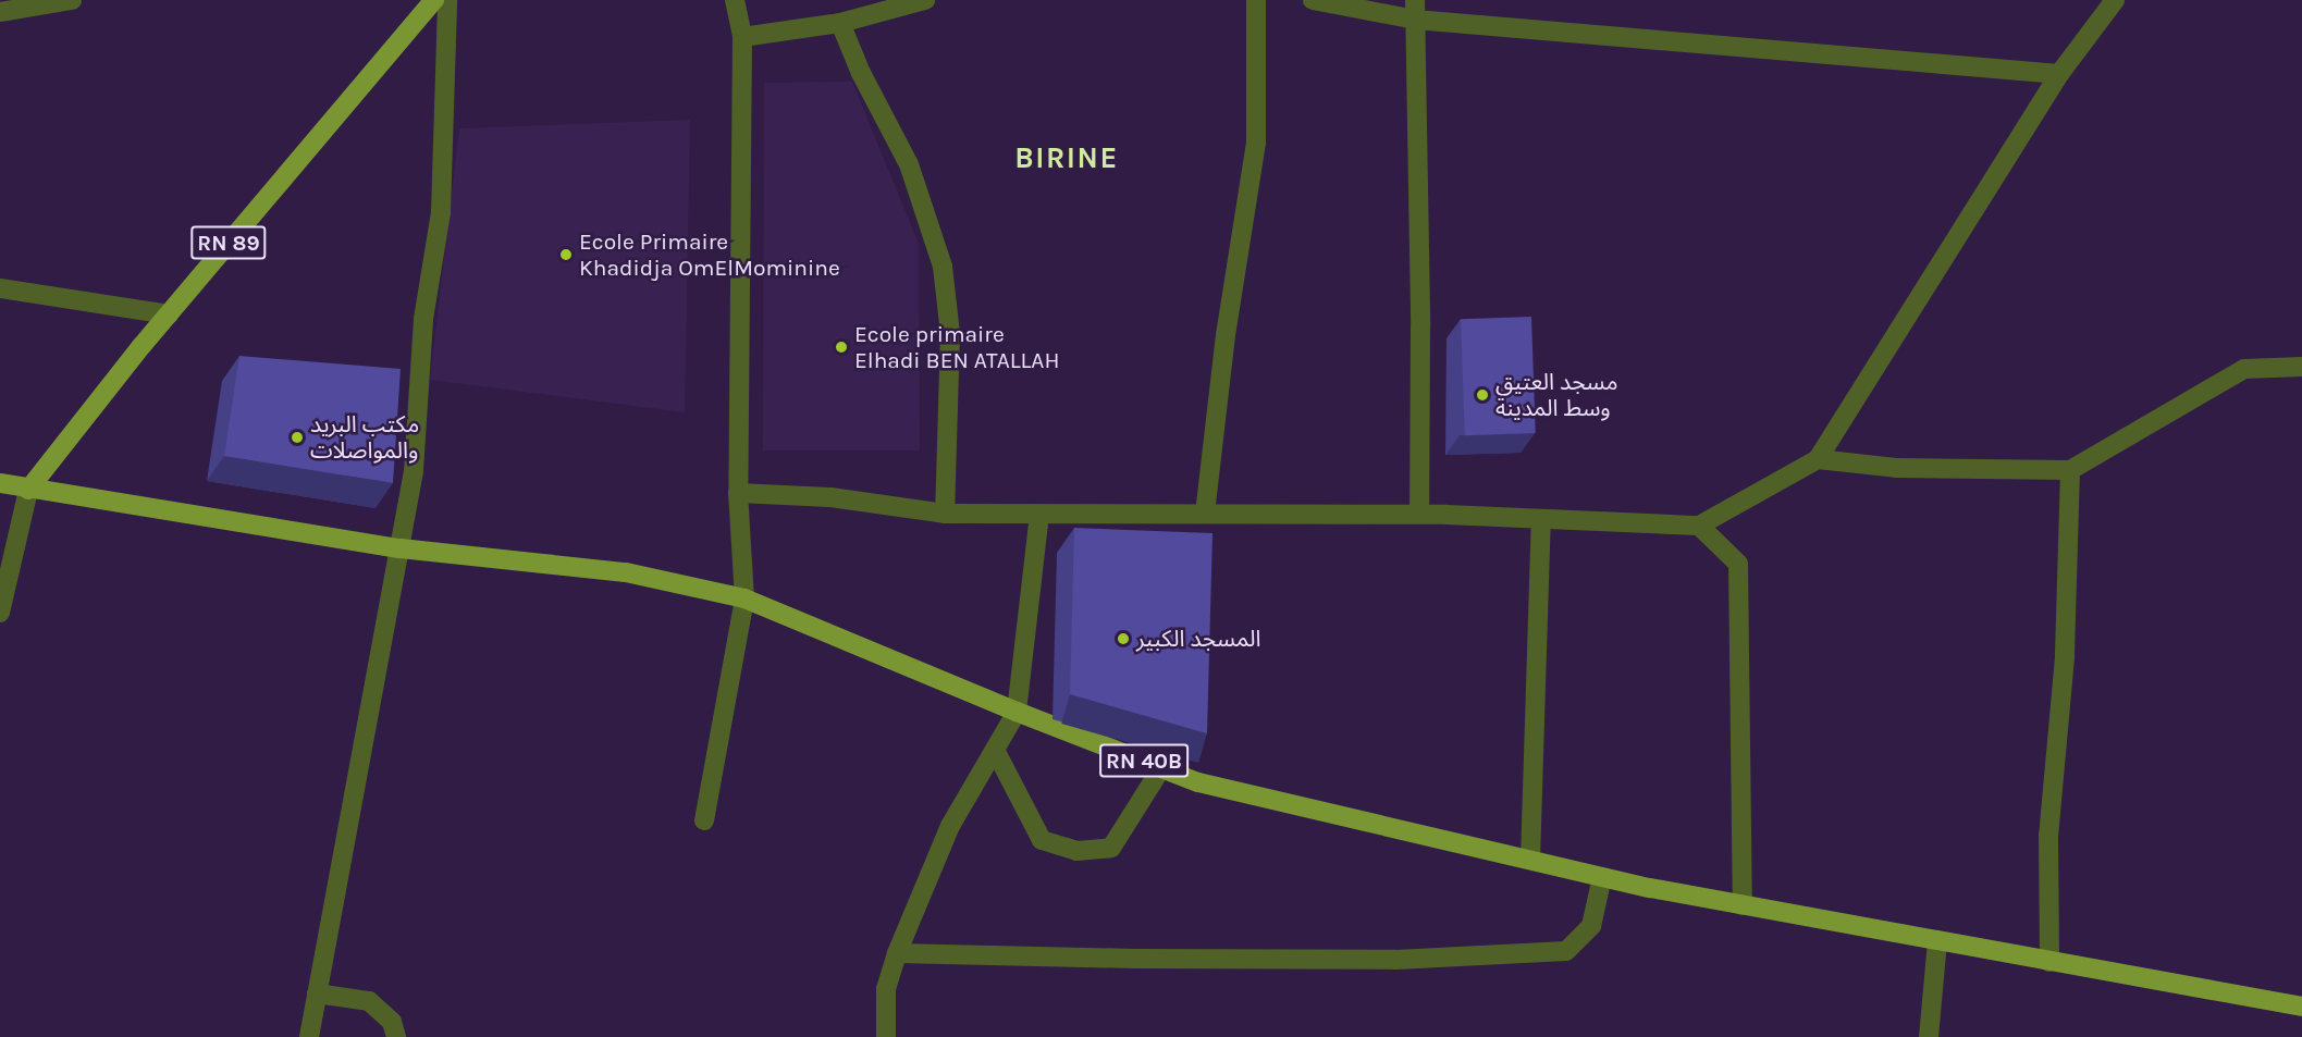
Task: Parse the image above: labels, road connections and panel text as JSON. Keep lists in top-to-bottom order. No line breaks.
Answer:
{"streets":{"main road":["RN 89","RN 40B"]},"crossings":[["RN 89","RN 40B"]],"districts":["BIRINE"],"places":["Ecole Primaire Khadidja OmElMominine","Ecole primaire Elhadi BEN ATALLAH","مسجد العتيق وسط المدينة","مكتب البريد والمواصلات","المسجد الكبير"]}
